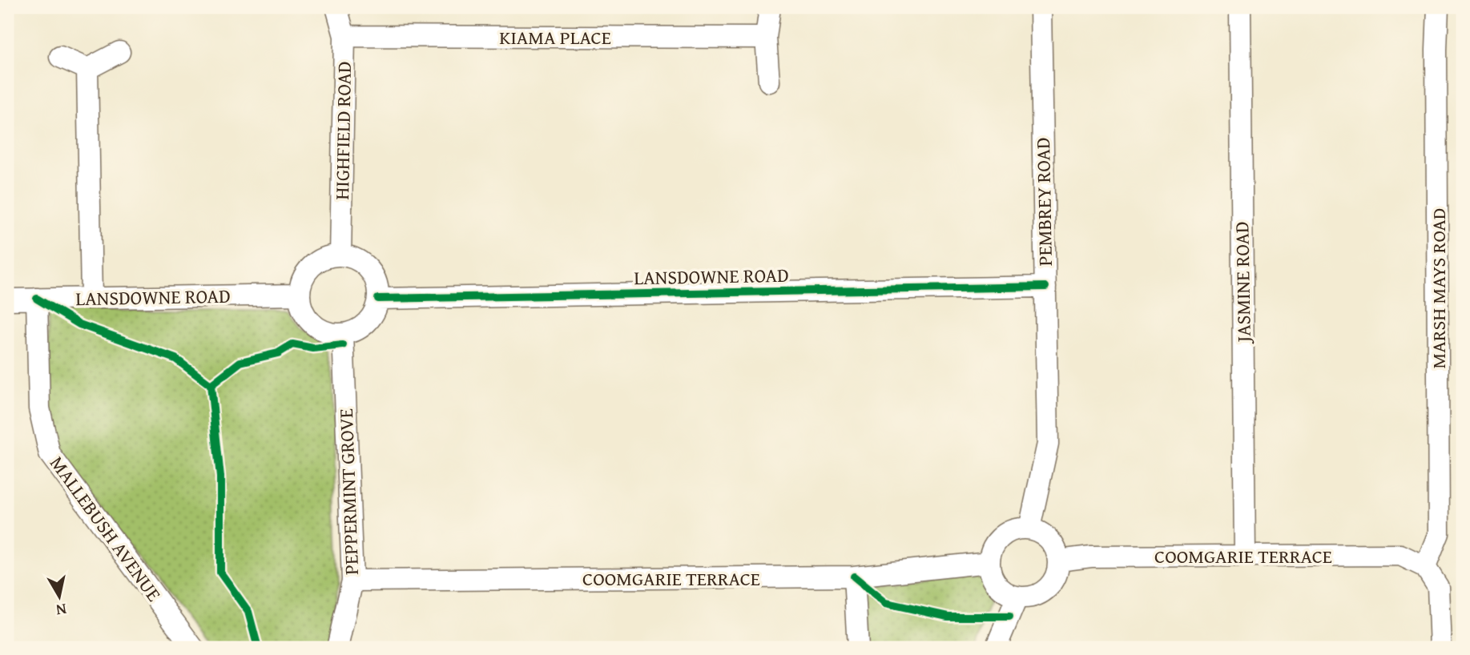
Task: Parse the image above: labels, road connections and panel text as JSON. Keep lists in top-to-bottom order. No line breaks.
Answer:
{"streets":{"street":["KIAMA PLACE","HIGHFIELD ROAD","PEMBREY ROAD","LANSDOWNE ROAD","JASMINE ROAD","MARSH MAYS ROAD","PEPPERMINT GROVE","MALLEBUSH AVENUE","COOMGARIE TERRACE"]},"crossings":[["KIAMA PLACE","HIGHFIELD ROAD"],["HIGHFIELD ROAD","LANSDOWNE ROAD"],["HIGHFIELD ROAD","PEPPERMINT GROVE"],["PEMBREY ROAD","LANSDOWNE ROAD"],["PEMBREY ROAD","COOMGARIE TERRACE"],["LANSDOWNE ROAD","PEPPERMINT GROVE"],["LANSDOWNE ROAD","MALLEBUSH AVENUE"],["JASMINE ROAD","COOMGARIE TERRACE"],["MARSH MAYS ROAD","COOMGARIE TERRACE"],["PEPPERMINT GROVE","COOMGARIE TERRACE"]],"north":"bottom"}
